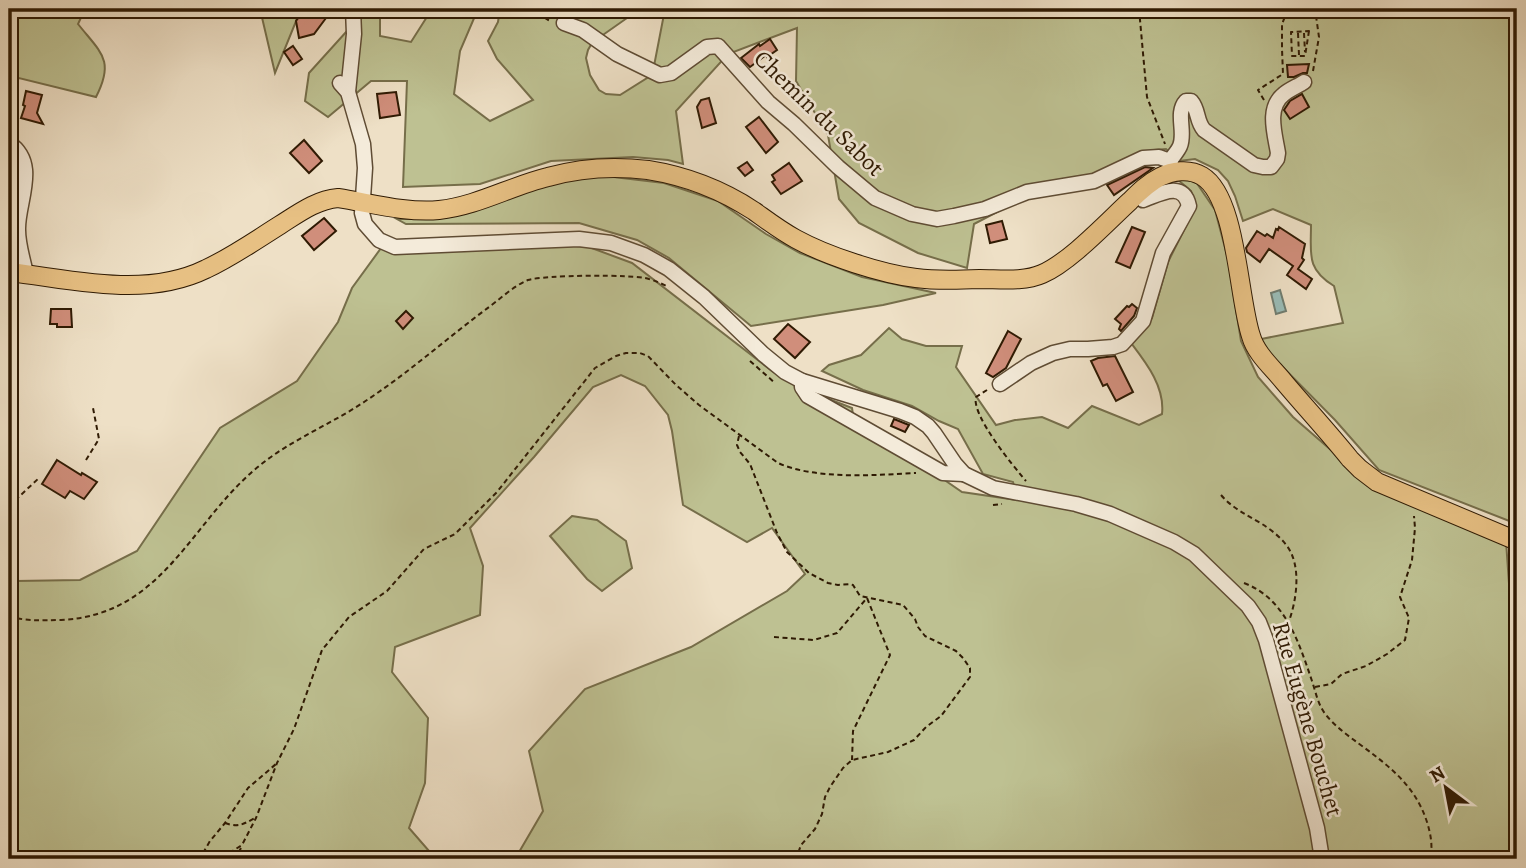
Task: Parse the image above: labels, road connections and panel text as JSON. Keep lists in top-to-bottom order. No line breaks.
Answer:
{"streets":{"street":["Chemin du Sabot","Rue Eugène Bouchet"]},"north":"top left"}
